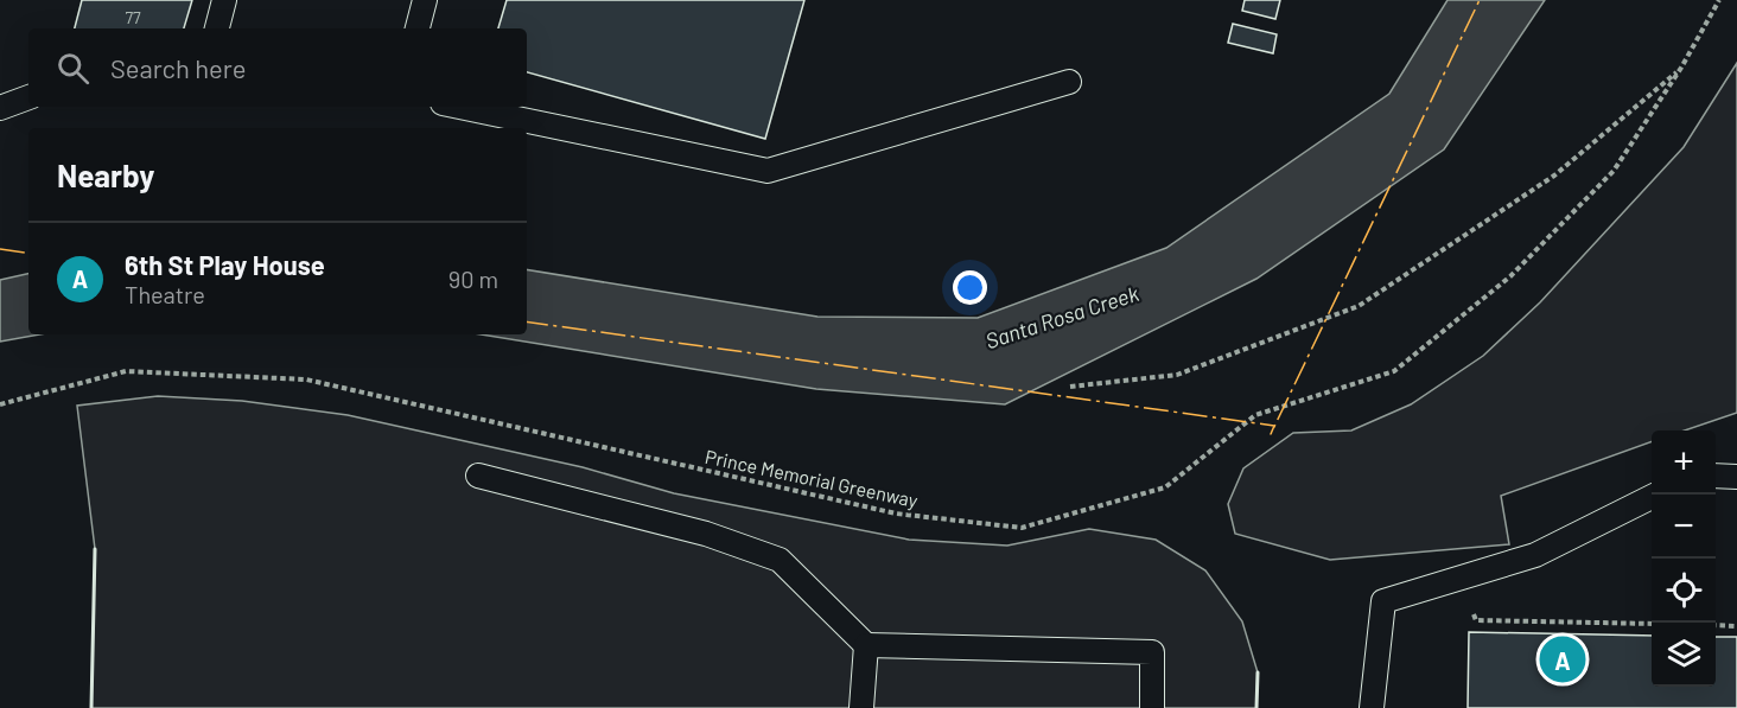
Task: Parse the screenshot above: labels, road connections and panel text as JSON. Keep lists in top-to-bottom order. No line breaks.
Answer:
{"streets":{"path":["Prince Memorial Greenway"]},"water":["Santa Rosa Creek"],"house_numbers":["77"],"page":{"search":"Search here","heading":"Nearby","list":[{"mark":"A","name":"6th St Play House","note":"Theatre","value":"90 m"}],"map_buttons":["+","−"],"pins":"A"}}
